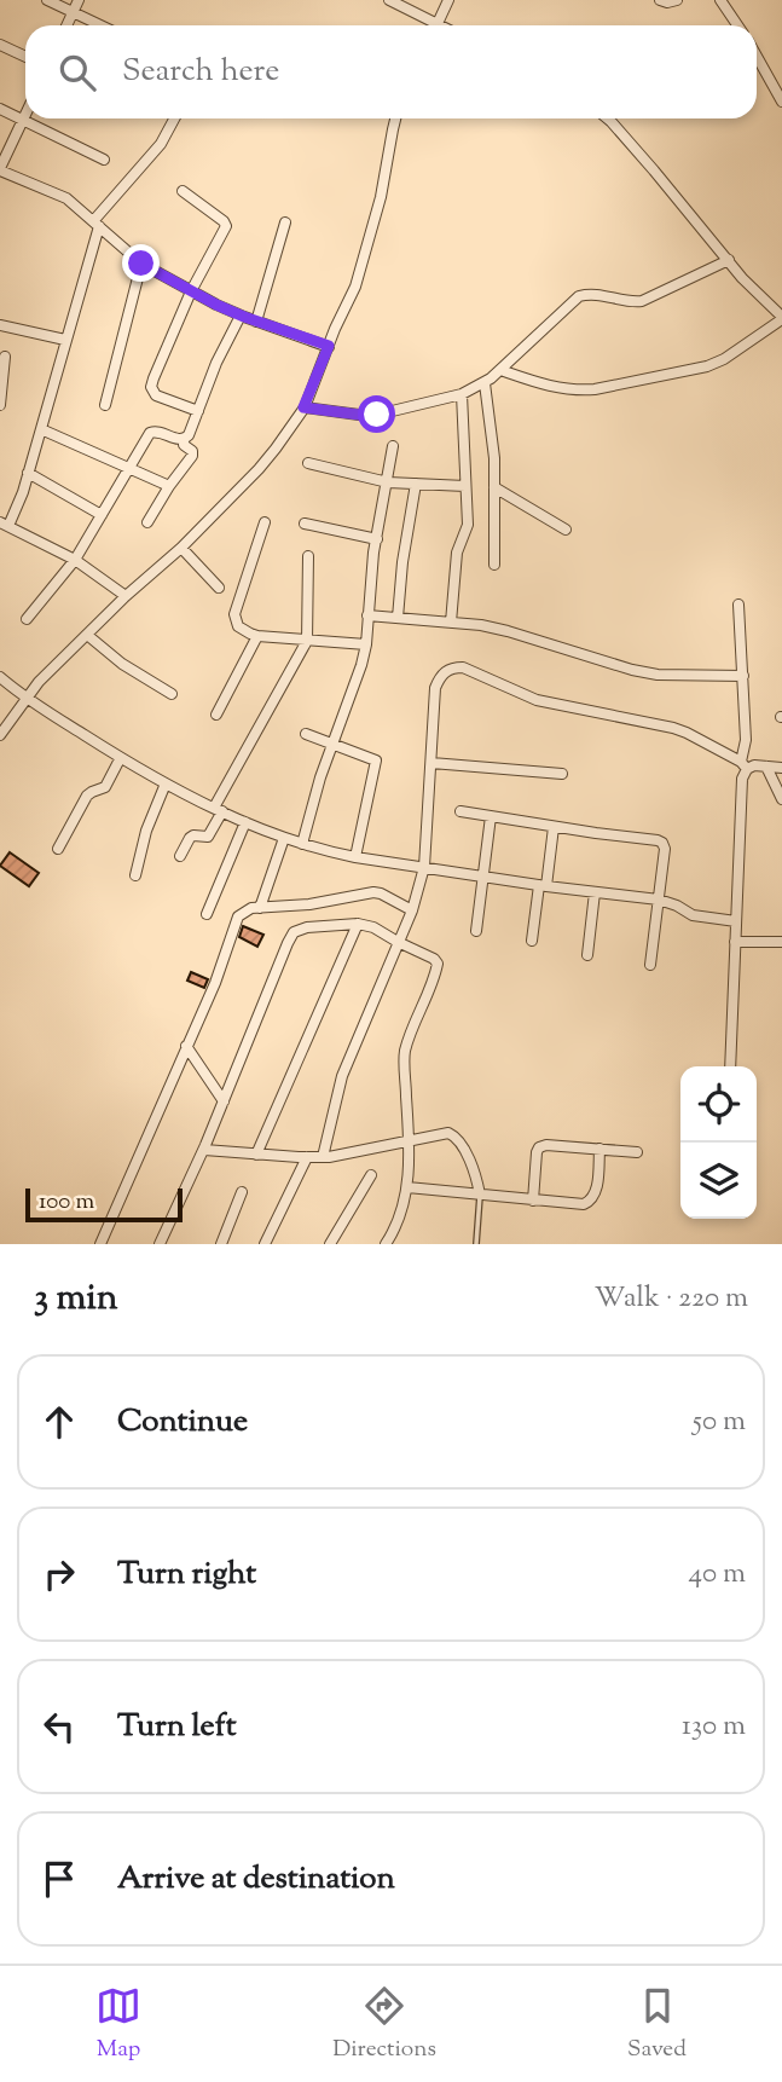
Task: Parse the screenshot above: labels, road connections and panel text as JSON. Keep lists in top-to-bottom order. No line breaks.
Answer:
{"scale_bar":"100 m","page":{"search":"Search here","scale":"100 m","heading":["3 min","Walk · 220 m"],"list":[["Continue","50 m"],["Turn right","40 m"],["Turn left","130 m"],"Arrive at destination"],"nav":["Map","Directions","Saved"]}}
